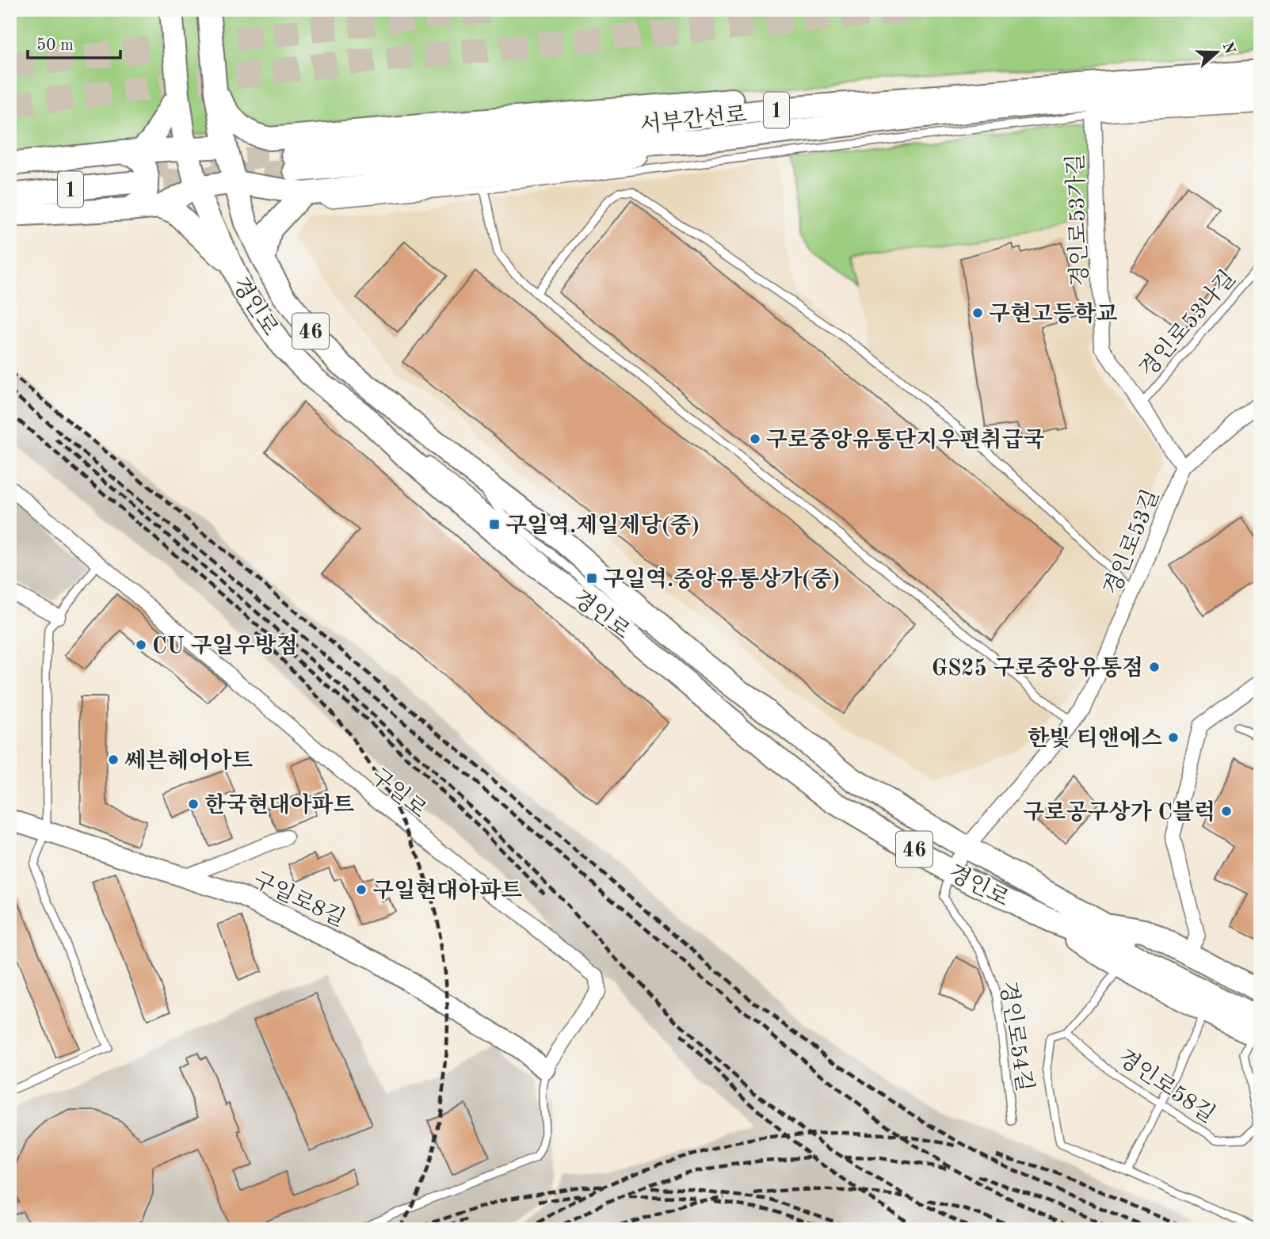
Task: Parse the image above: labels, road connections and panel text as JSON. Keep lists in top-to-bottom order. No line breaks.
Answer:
{"streets":{"main road":["1","서부간선로","경인로","46"],"street":["경인로53가길","경인로53길","구일로","구일로8길"],"lane":["경인로53나길","경인로54길","경인로58길"]},"crossings":[["경인로53가길","경인로53나길"],["경인로53가길","경인로53길"],["경인로","경인로53길"],["경인로","경인로54길"],["경인로","경인로58길"],["경인로53길","경인로54길"],["구일로","구일로8길"]],"places":{"other":["구현고등학교","구로중앙유통단지우편취급국","CU 구일우방점","GS25 구로중앙유통점","한빛 티앤에스","쎄븐헤어아트","한국현대아파트","구로공구상가 C블럭","구일현대아파트"],"transit":["구일역.제일제당(중)","구일역.중앙유통상가(중)"]},"scale_bar":"50 m","north":"right"}
